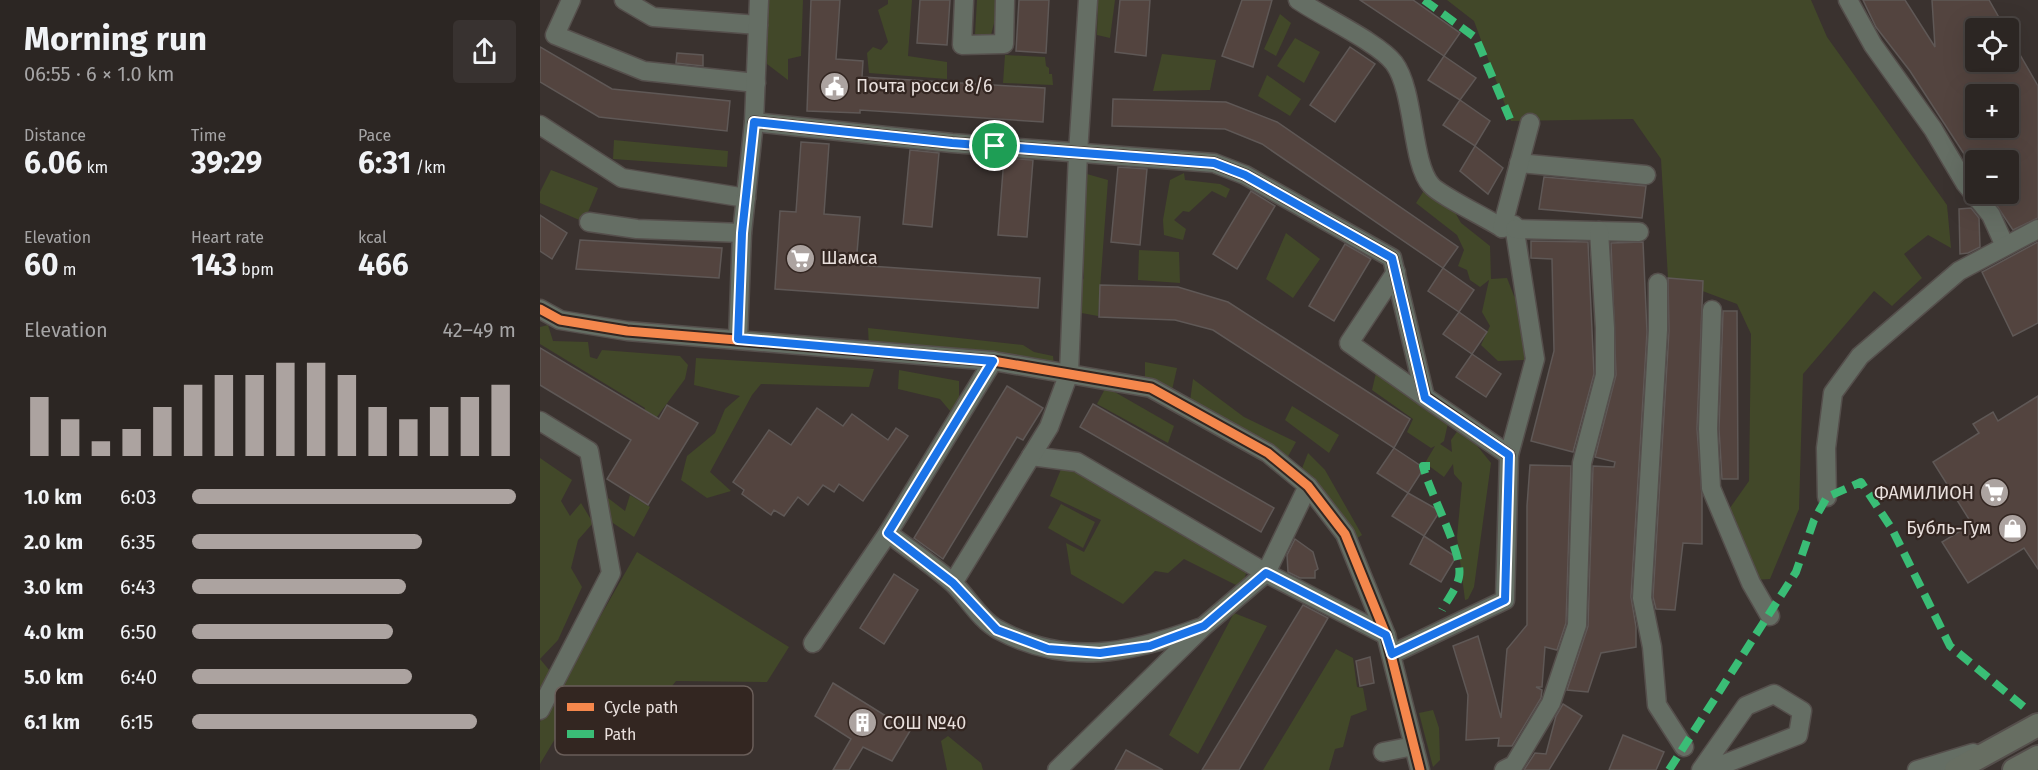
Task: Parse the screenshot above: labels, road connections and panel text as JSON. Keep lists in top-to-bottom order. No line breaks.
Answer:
{"places":{"public building":["Почта росси 8/6"],"supermarket":["Шамса","ФАМИЛИОН"],"shop":["Бубль-Гум"],"building":["СОШ №40"]},"legend":["Cycle path","Path"],"page":{"heading":["Morning run","06:55 · 6 × 1.0 km"],"map_buttons":["+","−"],"stats":[["Distance","6.06 km"],["Time","39:29"],["Pace","6:31 /km"],["Elevation","60 m"],["Heart rate","143 bpm"],["kcal","466"]],"chart":["Elevation","42–49 m"],"list":[{"name":"1.0 km","note":"6:03"},{"name":"2.0 km","note":"6:35"},{"name":"3.0 km","note":"6:43"},{"name":"4.0 km","note":"6:50"},{"name":"5.0 km","note":"6:40"},{"name":"6.1 km","note":"6:15"}]}}
